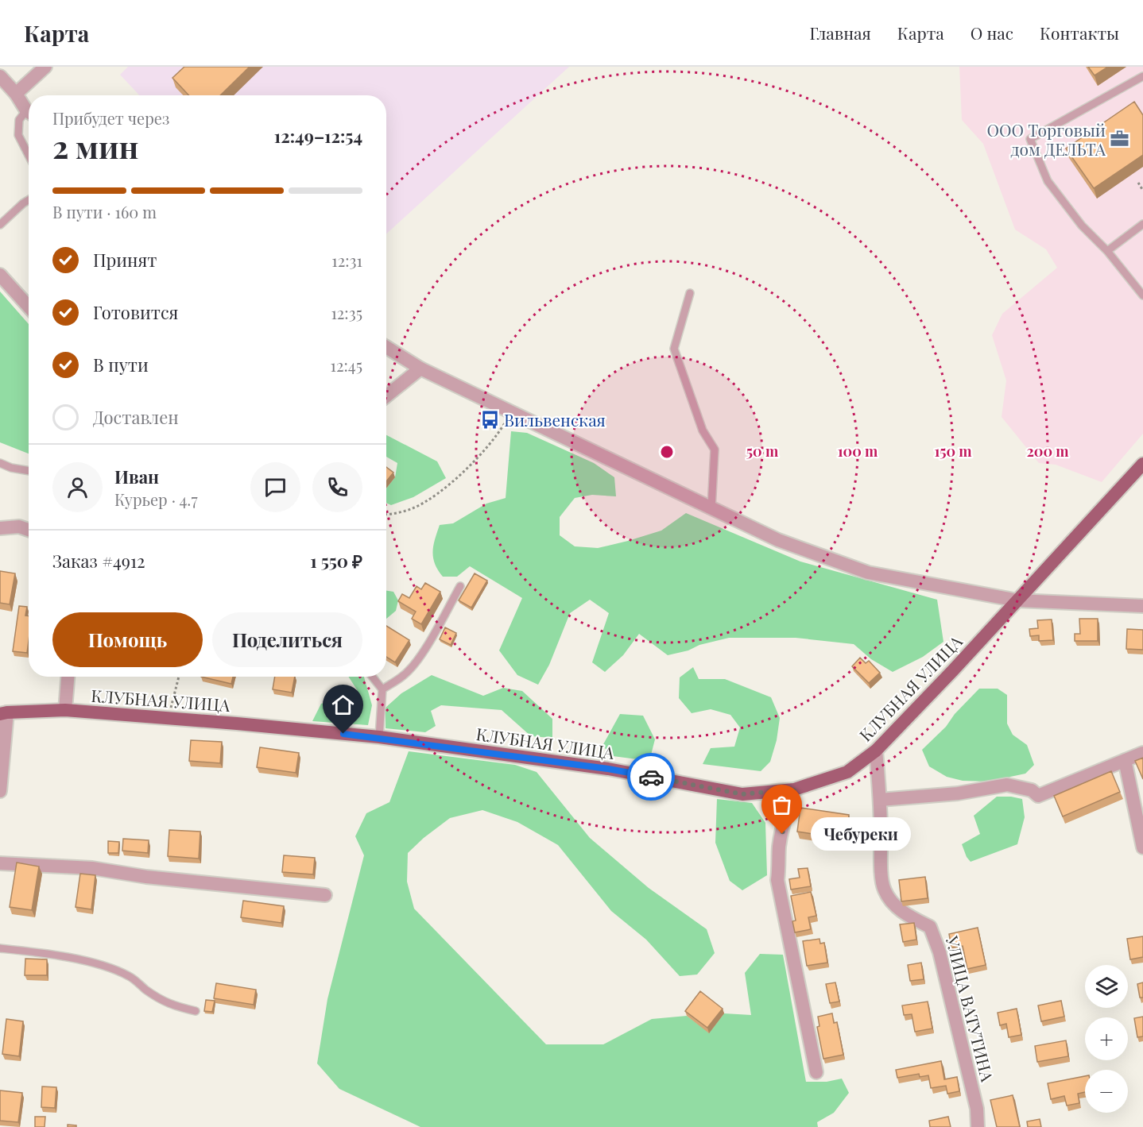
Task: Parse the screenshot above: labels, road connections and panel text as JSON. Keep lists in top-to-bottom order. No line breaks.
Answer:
{"streets":{"main road":["КЛУБНАЯ УЛИЦА"],"street":["УЛИЦА ВАТУТИНА"]},"crossings":[["КЛУБНАЯ УЛИЦА","УЛИЦА ВАТУТИНА"]],"places":{"office":["ООО Торговый дом ДЕЛЬТА"],"bus stop":["Вильвенская"],"other":["Чебуреки"]},"page":{"header":"Карта","nav":["Главная","Карта","О нас","Контакты"],"heading":["2 мин","Прибудет через","12:49–12:54"],"panel":["Иван","Курьер · 4.7","Заказ #4912","1 550 ₽"],"bar":"В пути · 160 m","list":[["Принят","12:31"],["Готовится","12:35"],["В пути","12:45"],"Доставлен"],"buttons":["Помощь","Поделиться"],"bubble":"Чебуреки","map_buttons":["+","−"]},"rings":["50 m","100 m","150 m","200 m"]}
